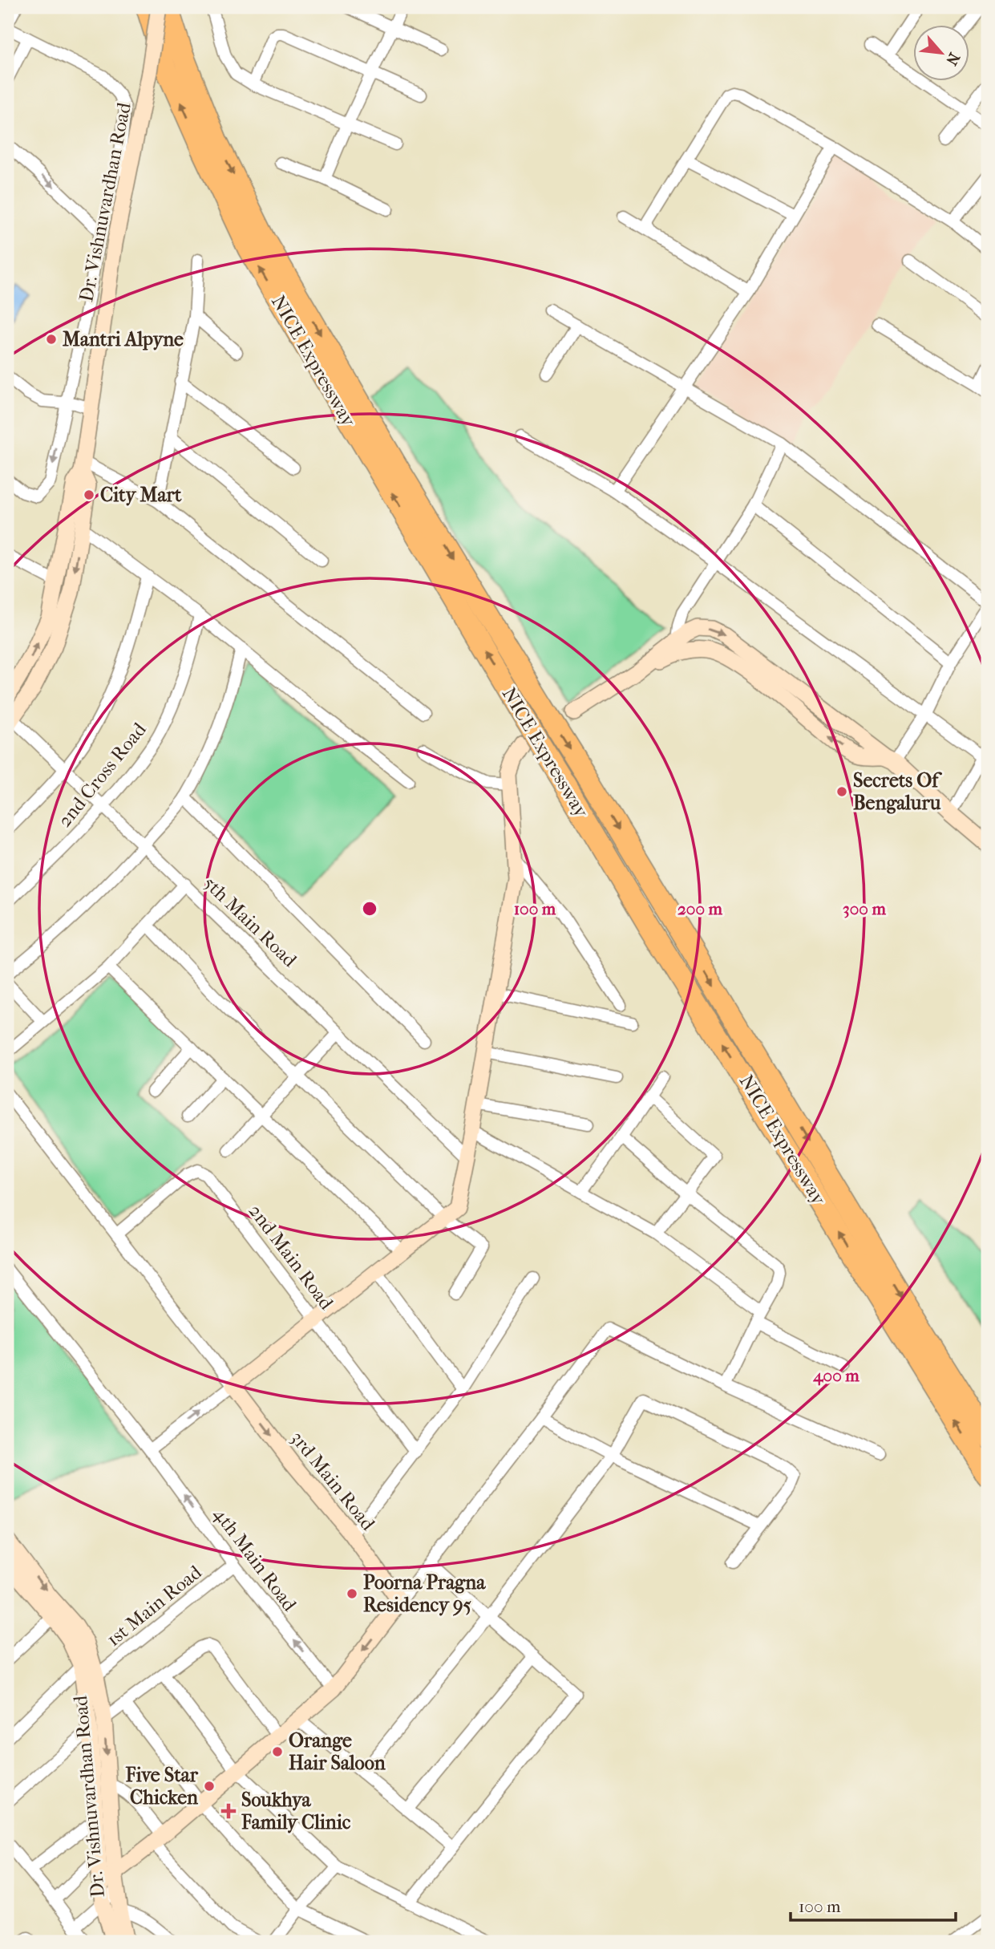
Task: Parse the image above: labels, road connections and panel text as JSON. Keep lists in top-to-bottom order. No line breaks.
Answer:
{"streets":{"highway":["NICE Expressway"],"street":["Dr. Vishnuvardhan Road","2nd Cross Road","5th Main Road","2nd Main Road","3rd Main Road","4th Main Road","1st Main Road"]},"crossings":[["Dr. Vishnuvardhan Road","5th Main Road"],["Dr. Vishnuvardhan Road","1st Main Road"],["2nd Cross Road","5th Main Road"],["4th Main Road","1st Main Road"]],"one_way":["3rd Main Road","4th Main Road"],"places":{"other":["Mantri Alpyne","City Mart","Secrets Of Bengaluru","Poorna Pragna Residency 95","Orange Hair Saloon","Five Star Chicken"],"health":["Soukhya Family Clinic"]},"scale_bar":"100 m","north":"bottom right","rings":["100 m","200 m","300 m","400 m"]}
